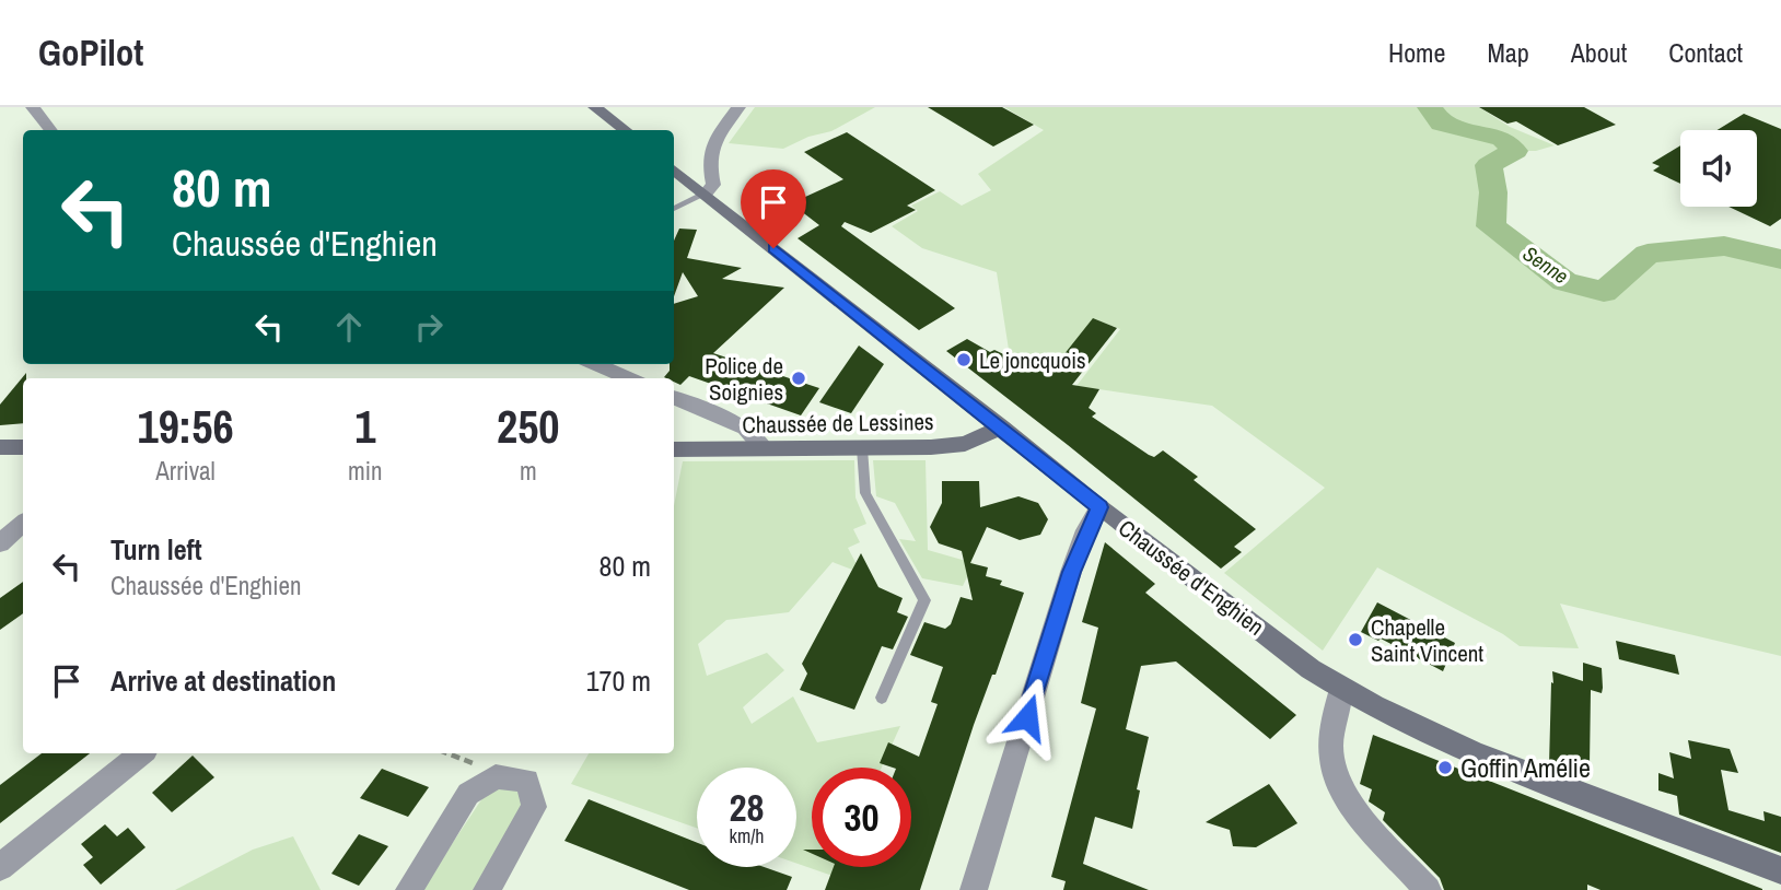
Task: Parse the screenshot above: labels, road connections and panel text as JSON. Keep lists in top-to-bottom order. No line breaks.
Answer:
{"streets":{"main road":["Chaussée de Lessines","Chaussée d'Enghien"]},"crossings":[["Chaussée de Lessines","Chaussée d'Enghien"]],"water":["Senne"],"places":["Le joncquois","Police de Soignies","Chapelle Saint Vincent","Goffin Amélie"],"page":{"header":"GoPilot","nav":["Home","Map","About","Contact"],"turn":["80 m","Chaussée d'Enghien"],"eta":["19:56","Arrival","1","min","250","m"],"list":[{"name":"Turn left","note":"Chaussée d'Enghien","value":"80 m"},{"name":"Arrive at destination","value":"170 m"}],"speed":"28 km/h","limit":"30"}}
